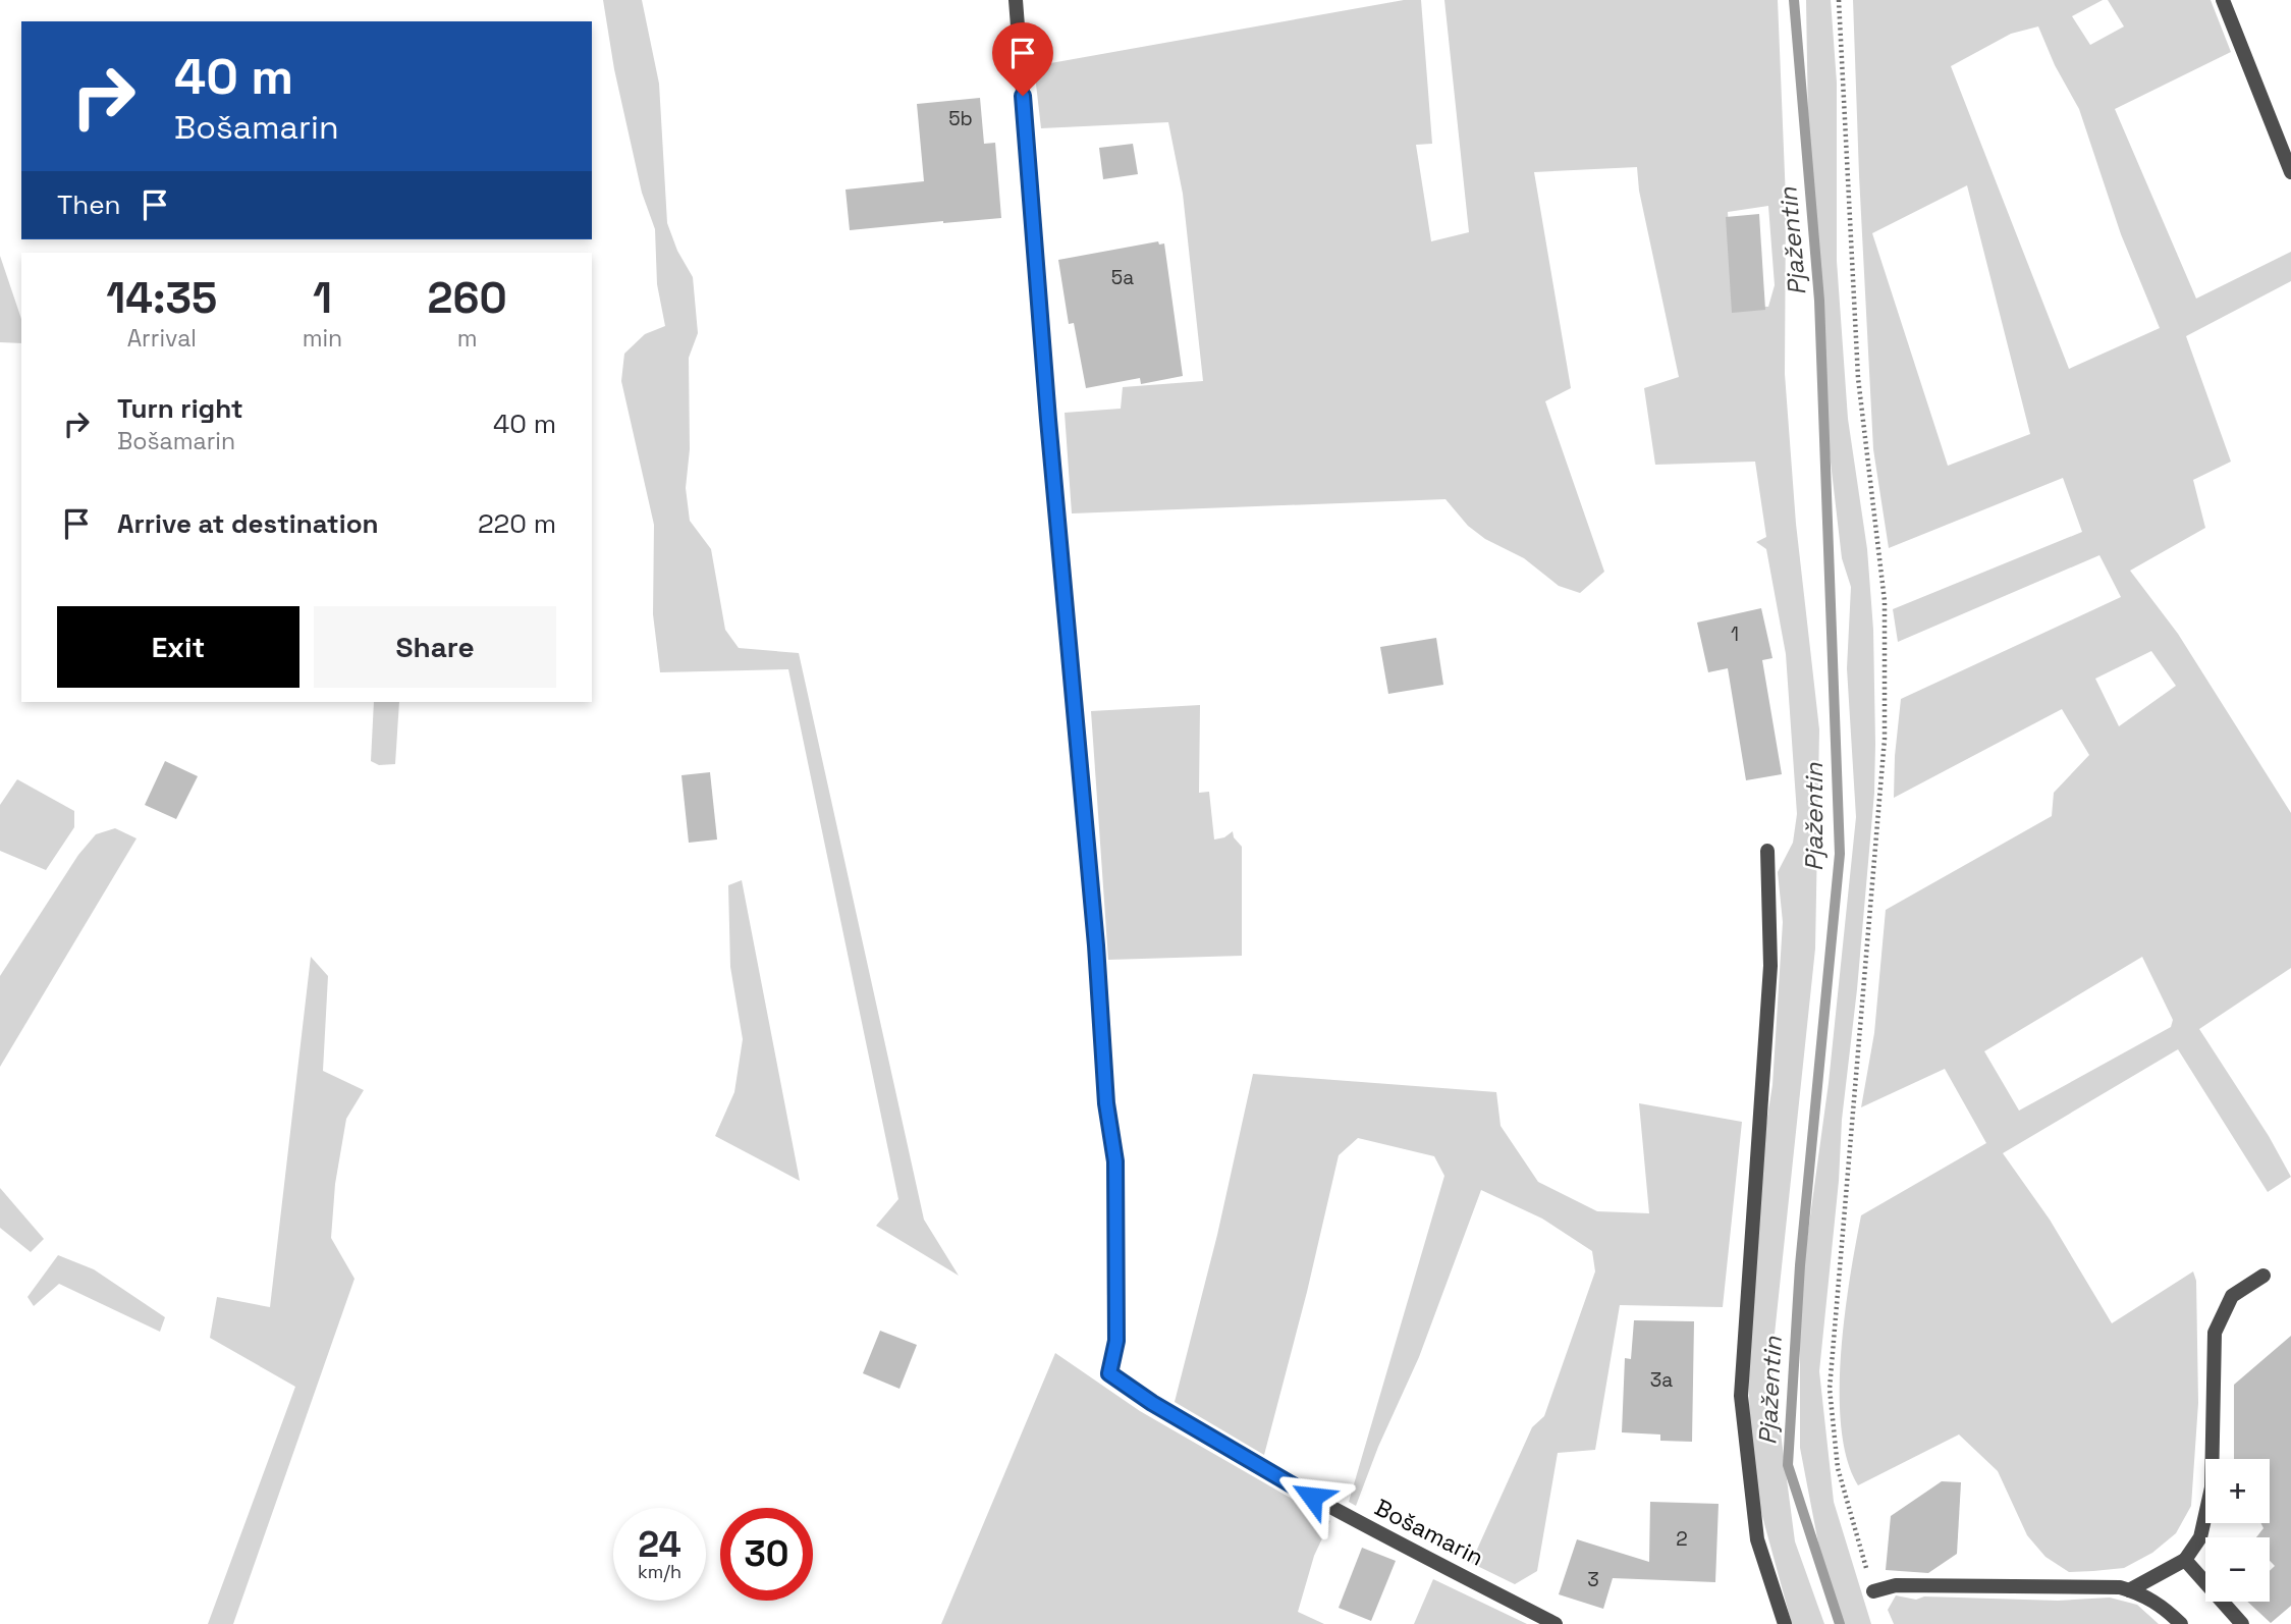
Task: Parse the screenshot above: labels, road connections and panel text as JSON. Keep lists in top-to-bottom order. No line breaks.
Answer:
{"streets":{"street":["Bošamarin"]},"water":["Pjažentin"],"house_numbers":["5b","5a","1","3a","2","3"],"page":{"turn":["40 m","Bošamarin"],"then":"Then","eta":["14:35","Arrival","1","min","260","m"],"list":[{"name":"Turn right","note":"Bošamarin","value":"40 m"},{"name":"Arrive at destination","value":"220 m"}],"buttons":["Exit","Share"],"map_buttons":["+","−"],"speed":"24 km/h","limit":"30"}}
